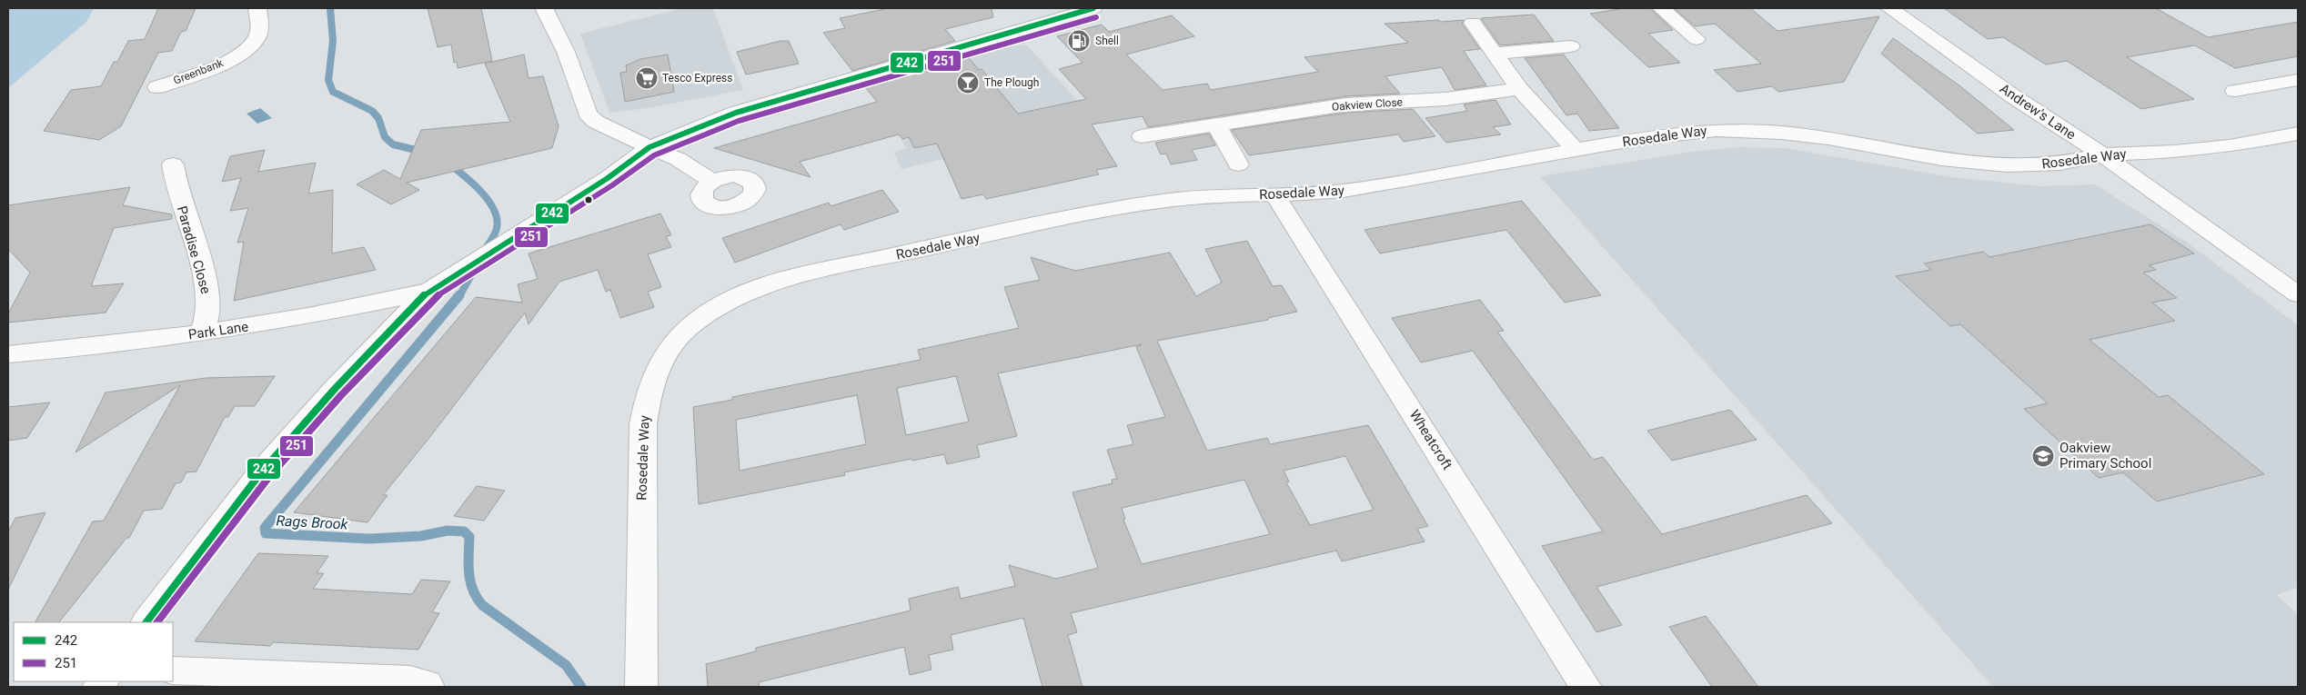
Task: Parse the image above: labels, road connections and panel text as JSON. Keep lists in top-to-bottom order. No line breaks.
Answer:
{"streets":{"street":["Greenbank","Oakview Close","Andrew's Lane","Rosedale Way","Paradise Close","Park Lane","Wheatcroft"]},"crossings":[["Andrew's Lane","Rosedale Way"],["Rosedale Way","Wheatcroft"],["Paradise Close","Park Lane"]],"water":["Rags Brook"],"places":{"fuel station":["Shell"],"supermarket":["Tesco Express"],"bar":["The Plough"],"school or university":["Oakview Primary School"]},"lines":["transit line 242","transit line 251"],"legend":["242","251"]}
